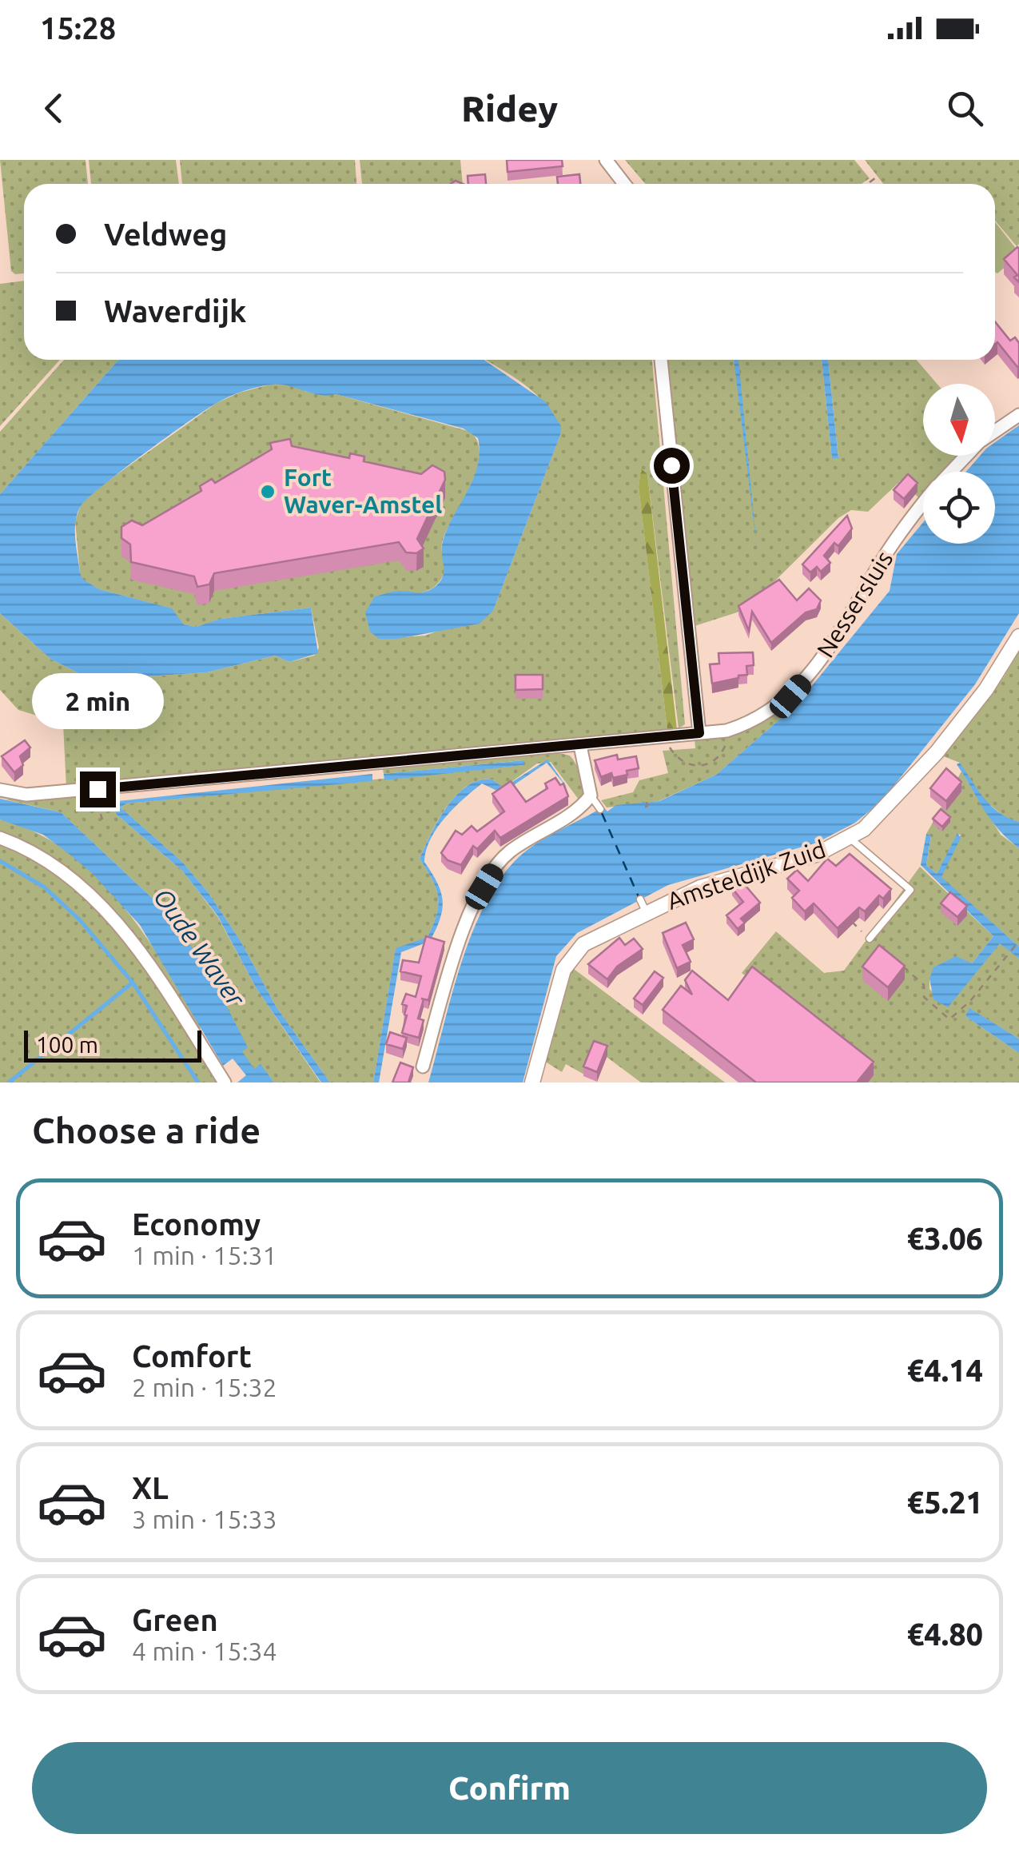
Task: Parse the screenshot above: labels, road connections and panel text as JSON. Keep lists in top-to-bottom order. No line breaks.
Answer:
{"streets":{"street":["Nessersluis","Amsteldijk Zuid"]},"water":["Oude Waver"],"places":["Fort Waver-Amstel"],"scale_bar":"100 m","north":"bottom","page":{"status":"15:28","header":"Ridey","banner":["Veldweg","Waverdijk"],"bubble":"2 min","scale":"100 m","heading":"Choose a ride","list":[{"name":"Economy","note":"1 min · 15:31","value":"€3.06"},{"name":"Comfort","note":"2 min · 15:32","value":"€4.14"},{"name":"XL","note":"3 min · 15:33","value":"€5.21"},{"name":"Green","note":"4 min · 15:34","value":"€4.80"}],"buttons":"Confirm"}}
